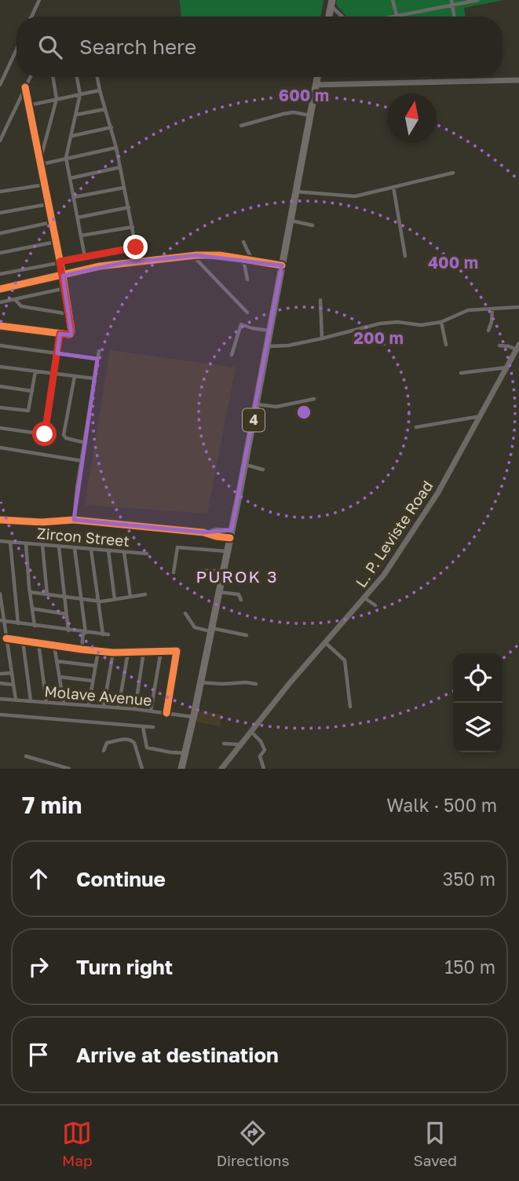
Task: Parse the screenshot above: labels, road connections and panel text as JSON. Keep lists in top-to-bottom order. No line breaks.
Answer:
{"streets":{"highway":["4"],"main road":["L. P. Leviste Road"],"street":["Zircon Street","Molave Avenue"]},"crossings":[["4","Molave Avenue"]],"districts":["PUROK 3"],"north":"top","page":{"search":"Search here","heading":["7 min","Walk · 500 m"],"list":[["Continue","350 m"],["Turn right","150 m"],"Arrive at destination"],"nav":["Map","Directions","Saved"]},"rings":["600 m","400 m","200 m"]}
